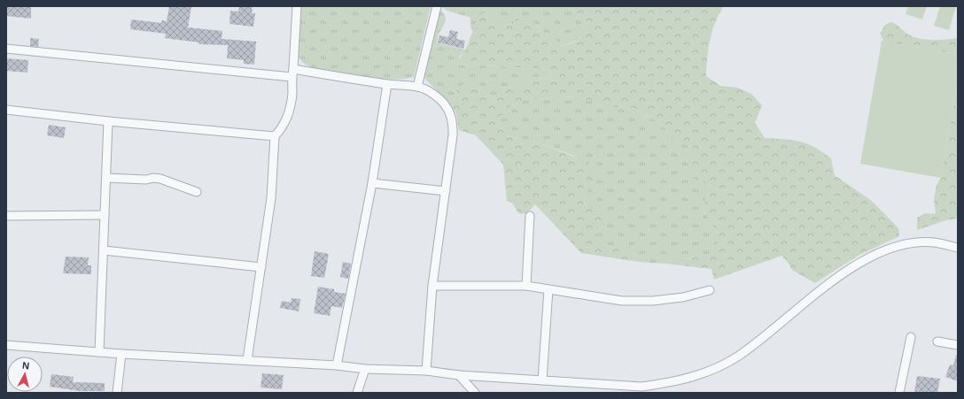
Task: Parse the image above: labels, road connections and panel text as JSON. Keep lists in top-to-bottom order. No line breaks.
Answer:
{"north":"top"}
